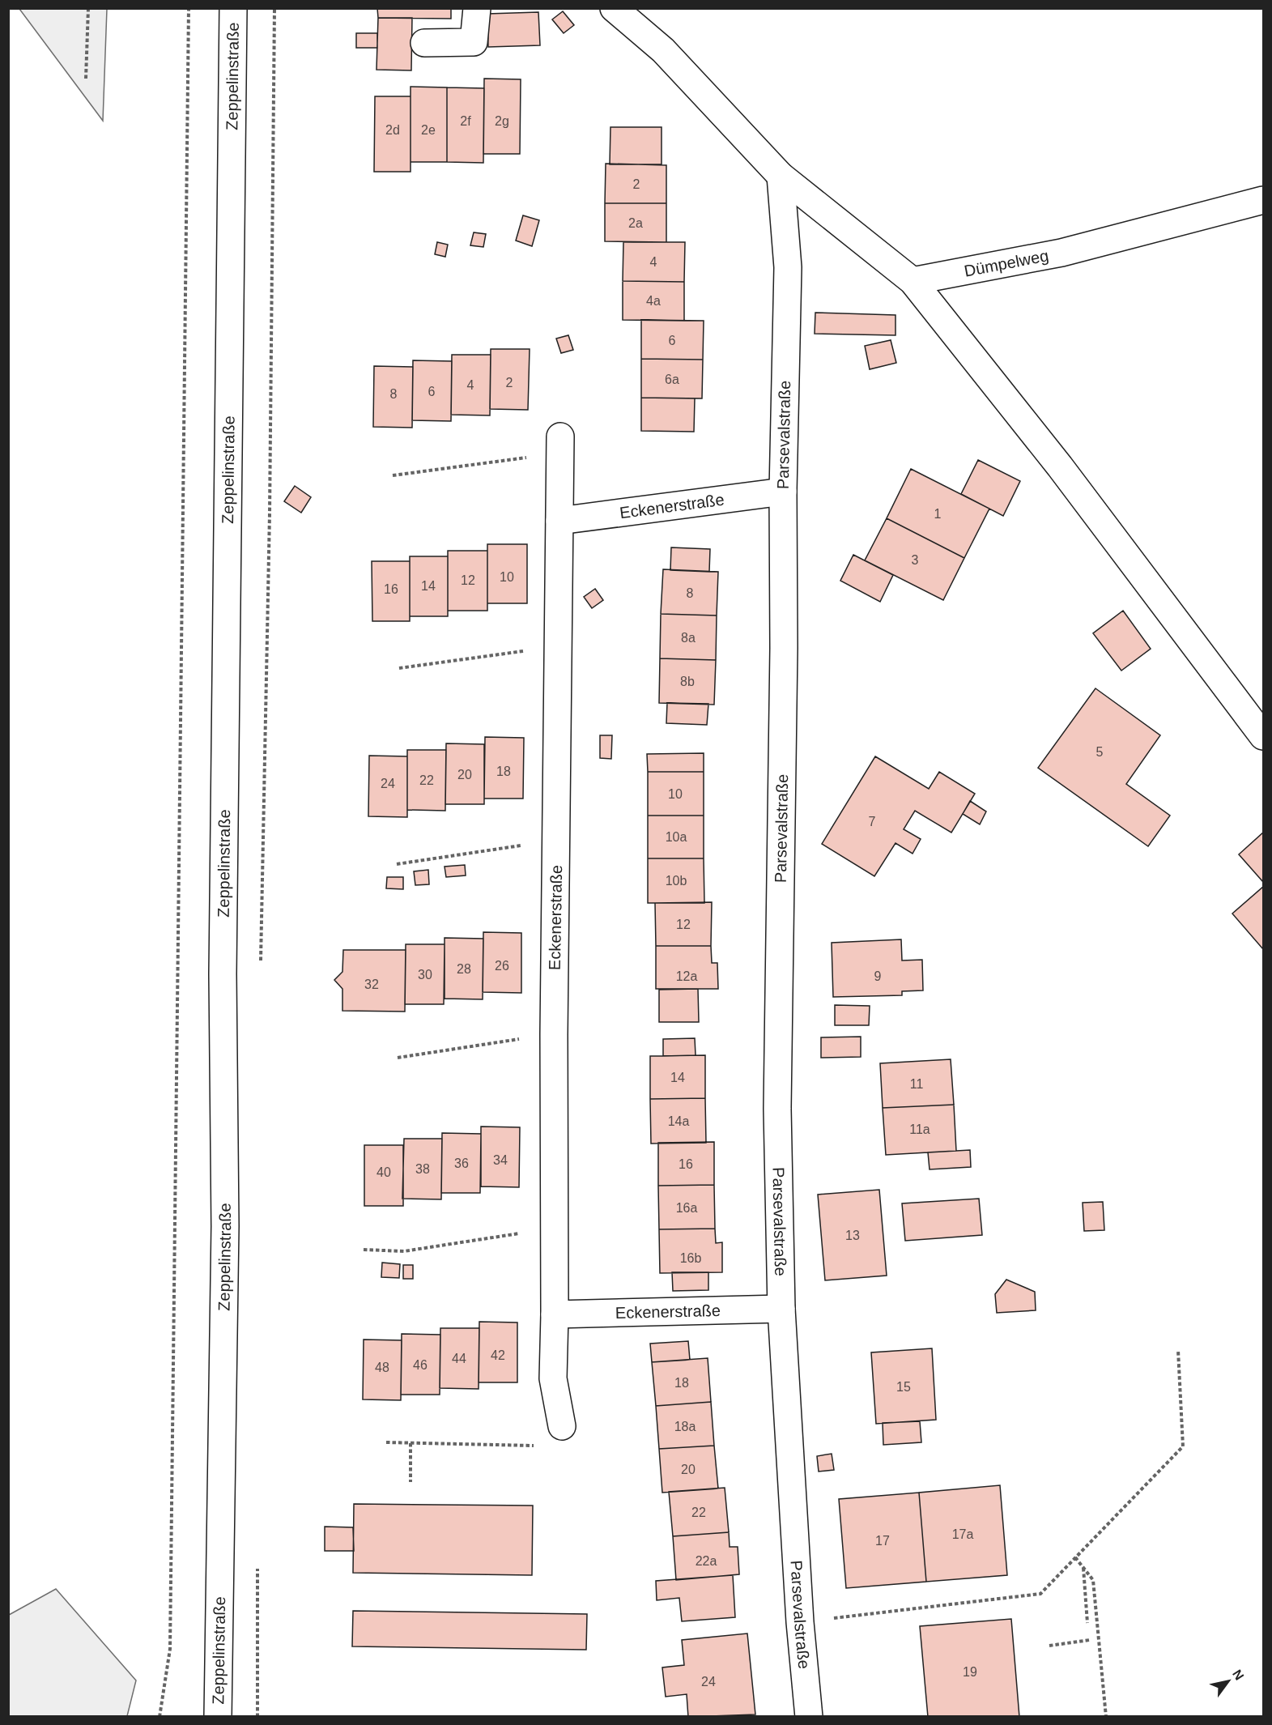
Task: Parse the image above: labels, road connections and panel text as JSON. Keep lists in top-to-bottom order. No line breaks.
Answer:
{"streets":{"street":["Zeppelinstraße","Dümpelweg","Parsevalstraße","Eckenerstraße"]},"crossings":[["Parsevalstraße","Eckenerstraße"]],"house_numbers":["2f","2g","2d","2e","2","2a","4","4a","6","6a","2","4","6","8","1","3","10","12","14","16","8","8a","8b","5","18","20","22","24","10","7","10a","10b","12","26","28","30","12a","9","32","14","11","14a","11a","34","36","16","38","40","16a","13","16b","42","44","46","48","18","15","18a","20","22","17a","17","22a","19","24"],"north":"top right"}
